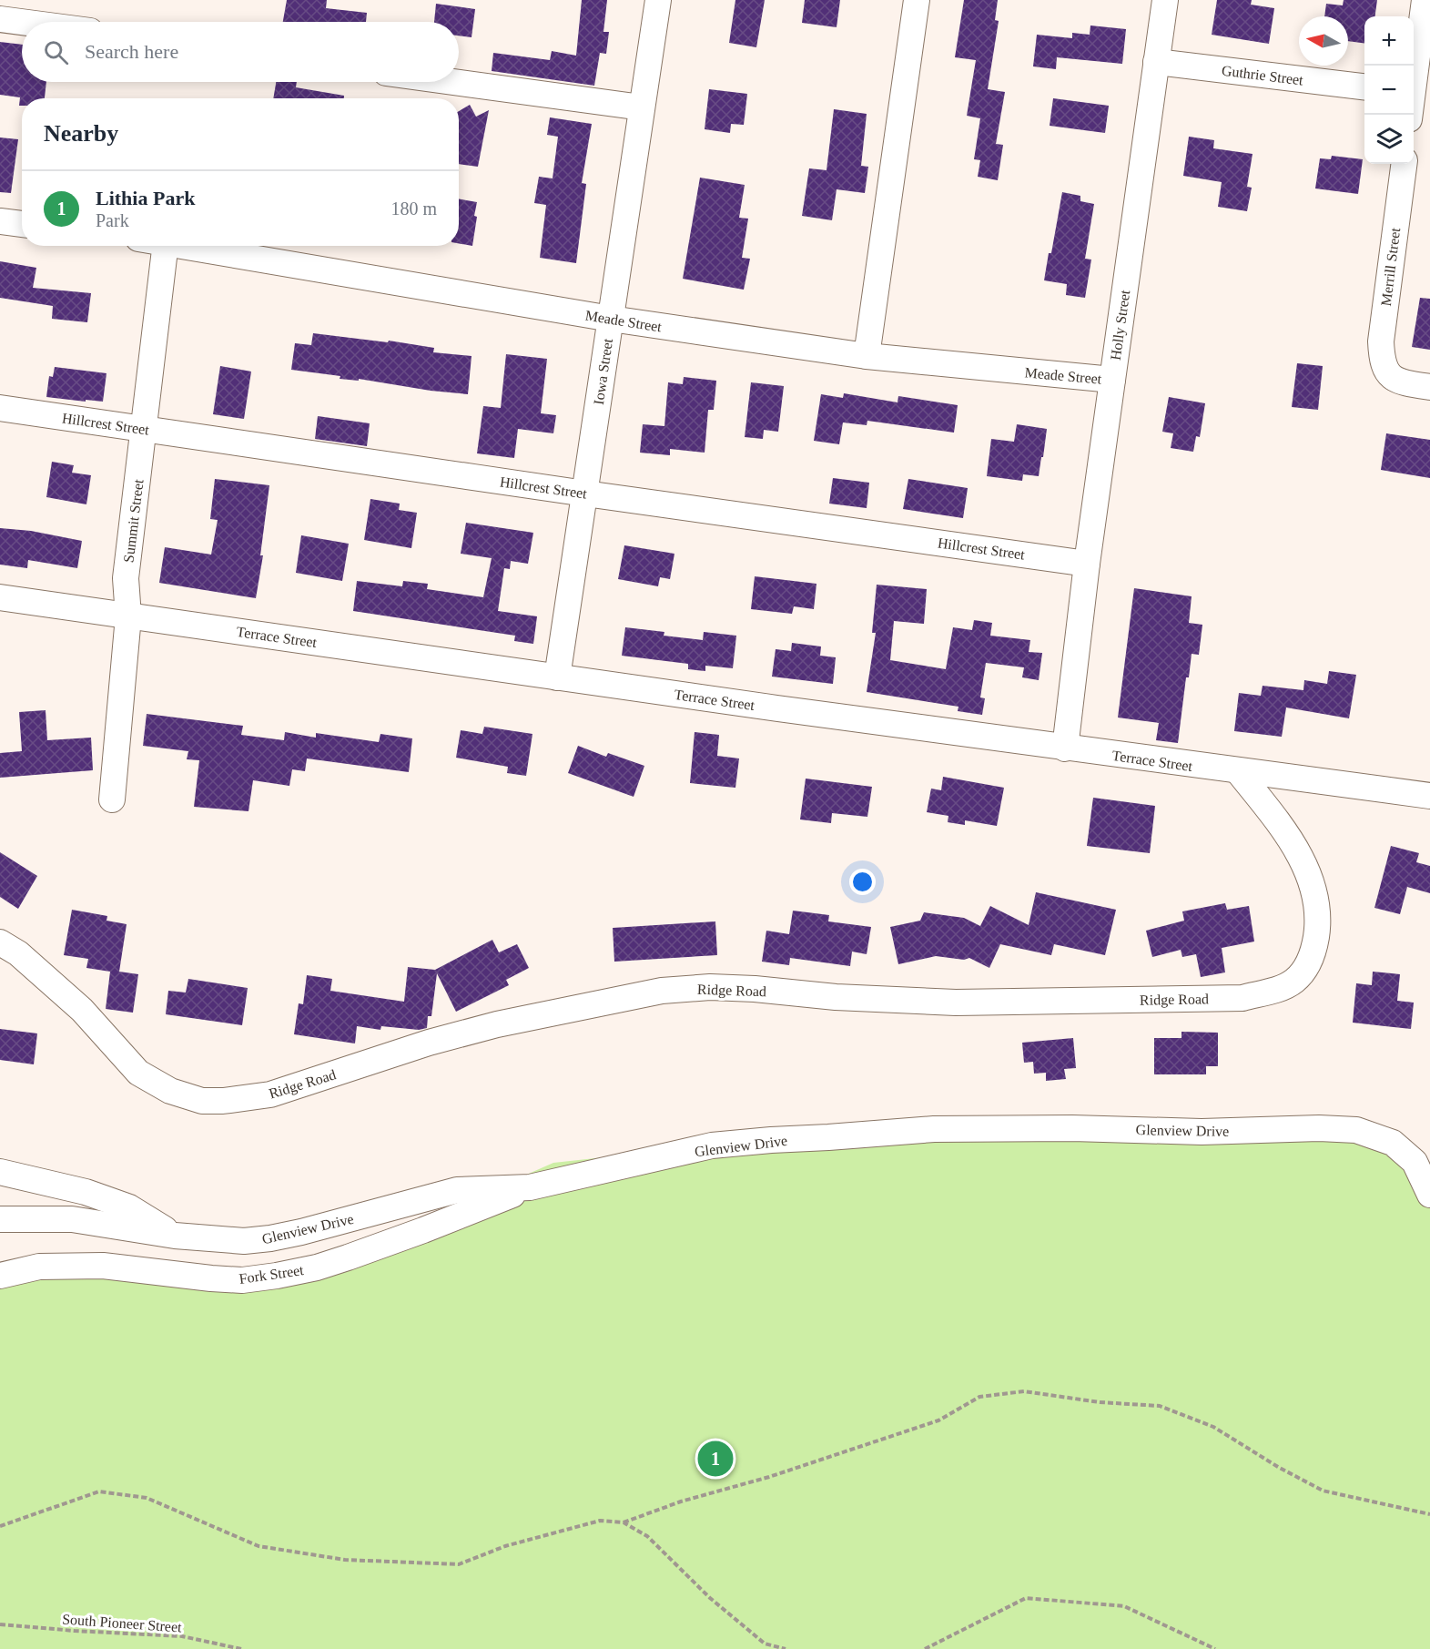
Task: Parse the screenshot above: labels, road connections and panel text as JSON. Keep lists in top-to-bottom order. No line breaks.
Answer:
{"streets":{"street":["Guthrie Street","Merrill Street","Meade Street","Holly Street","Iowa Street","Hillcrest Street","Summit Street","Terrace Street","Ridge Road","Glenview Drive","Fork Street"],"path":["South Pioneer Street"]},"crossings":[["Guthrie Street","Holly Street"],["Meade Street","Holly Street"],["Meade Street","Iowa Street"],["Holly Street","Hillcrest Street"],["Holly Street","Terrace Street"],["Iowa Street","Hillcrest Street"],["Iowa Street","Terrace Street"],["Hillcrest Street","Summit Street"],["Summit Street","Terrace Street"],["Terrace Street","Ridge Road"],["Glenview Drive","Fork Street"]],"north":"left","page":{"map_buttons":["+","−"],"search":"Search here","heading":"Nearby","list":[{"mark":"1","name":"Lithia Park","note":"Park","value":"180 m"}],"pins":"1"}}
